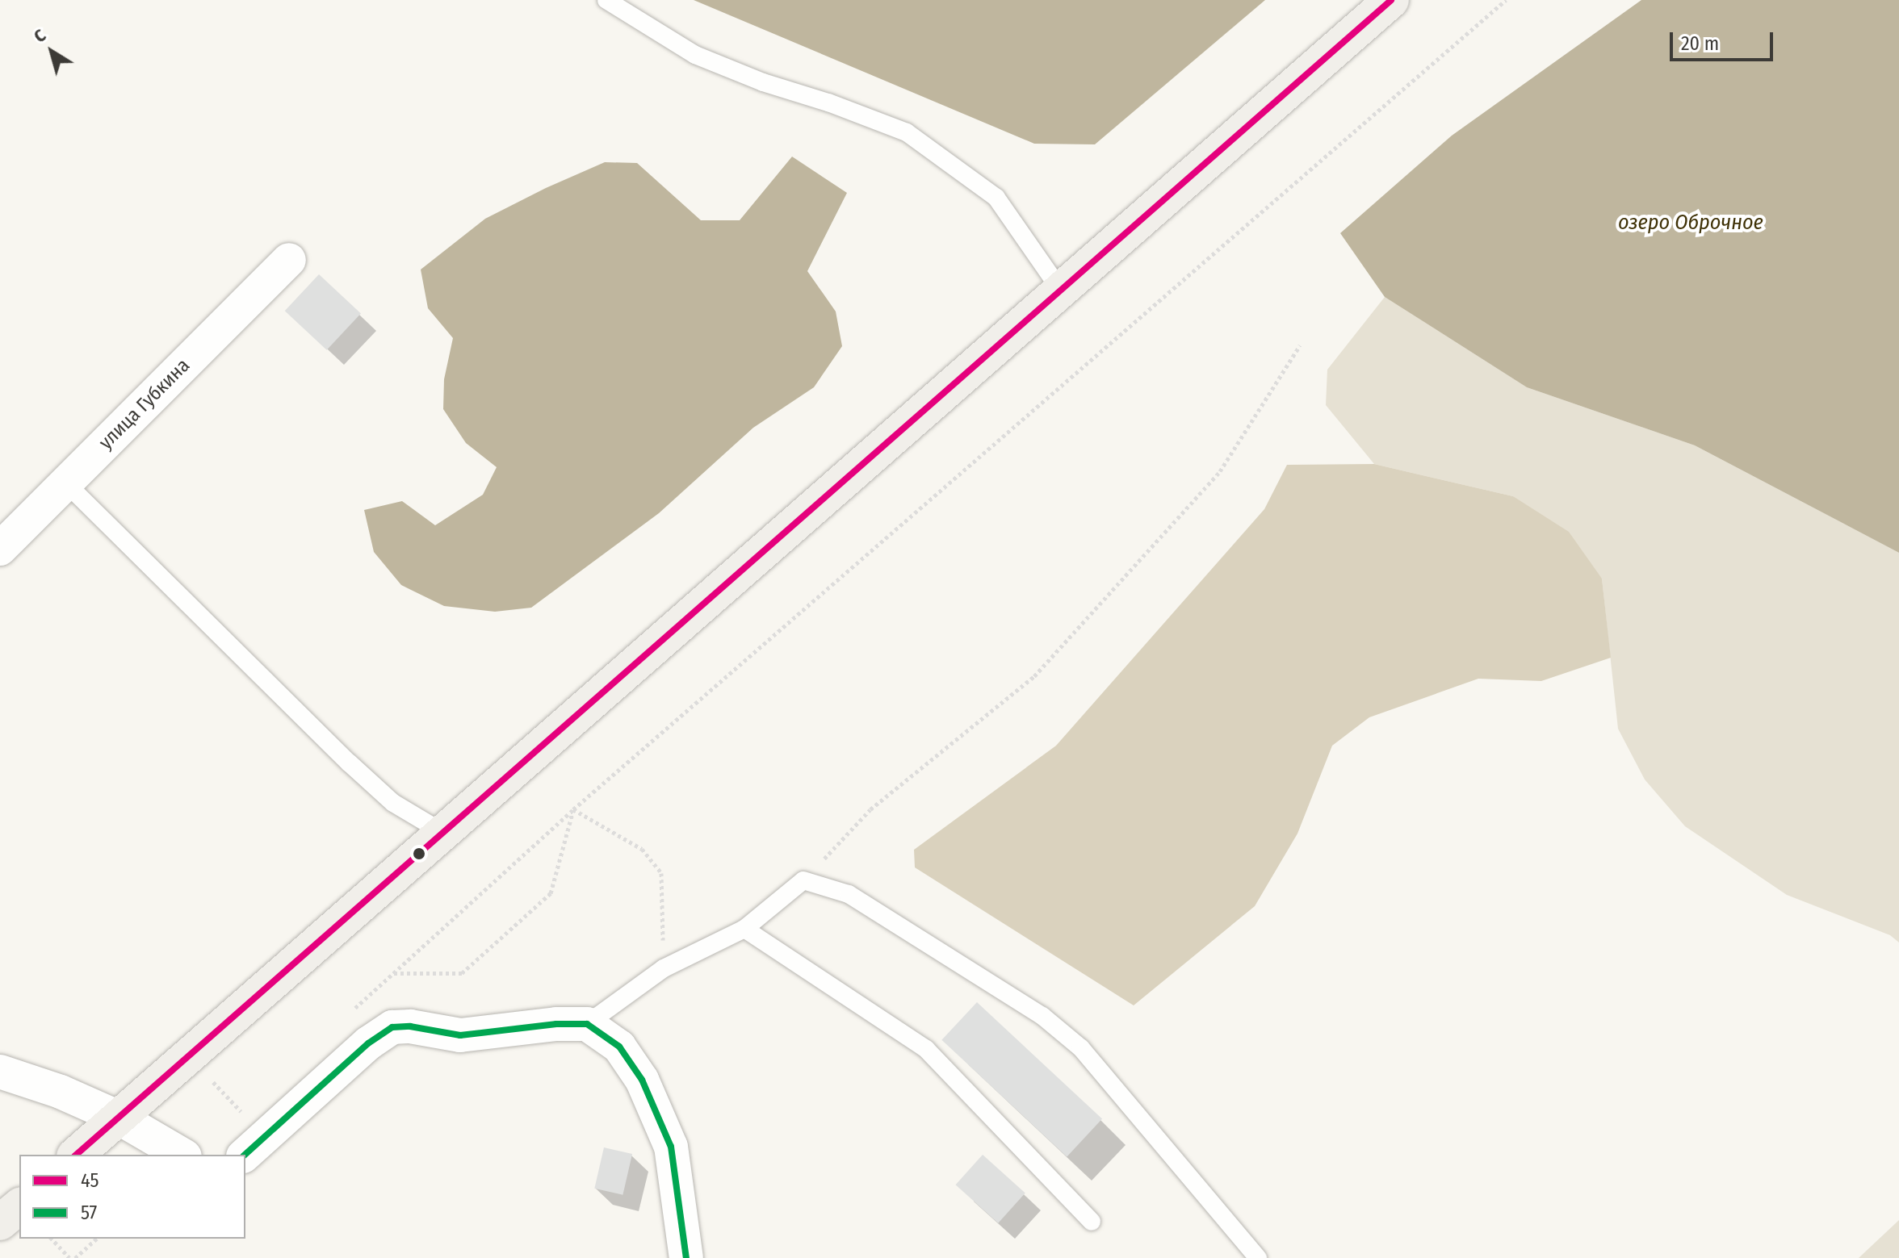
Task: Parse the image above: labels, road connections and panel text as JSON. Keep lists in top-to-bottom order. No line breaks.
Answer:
{"streets":{"street":["улица Губкина"]},"water":["озеро Оброчное"],"lines":["transit line 45","transit line 57"],"legend":["45","57"],"scale_bar":"20 m","north":"top left"}
